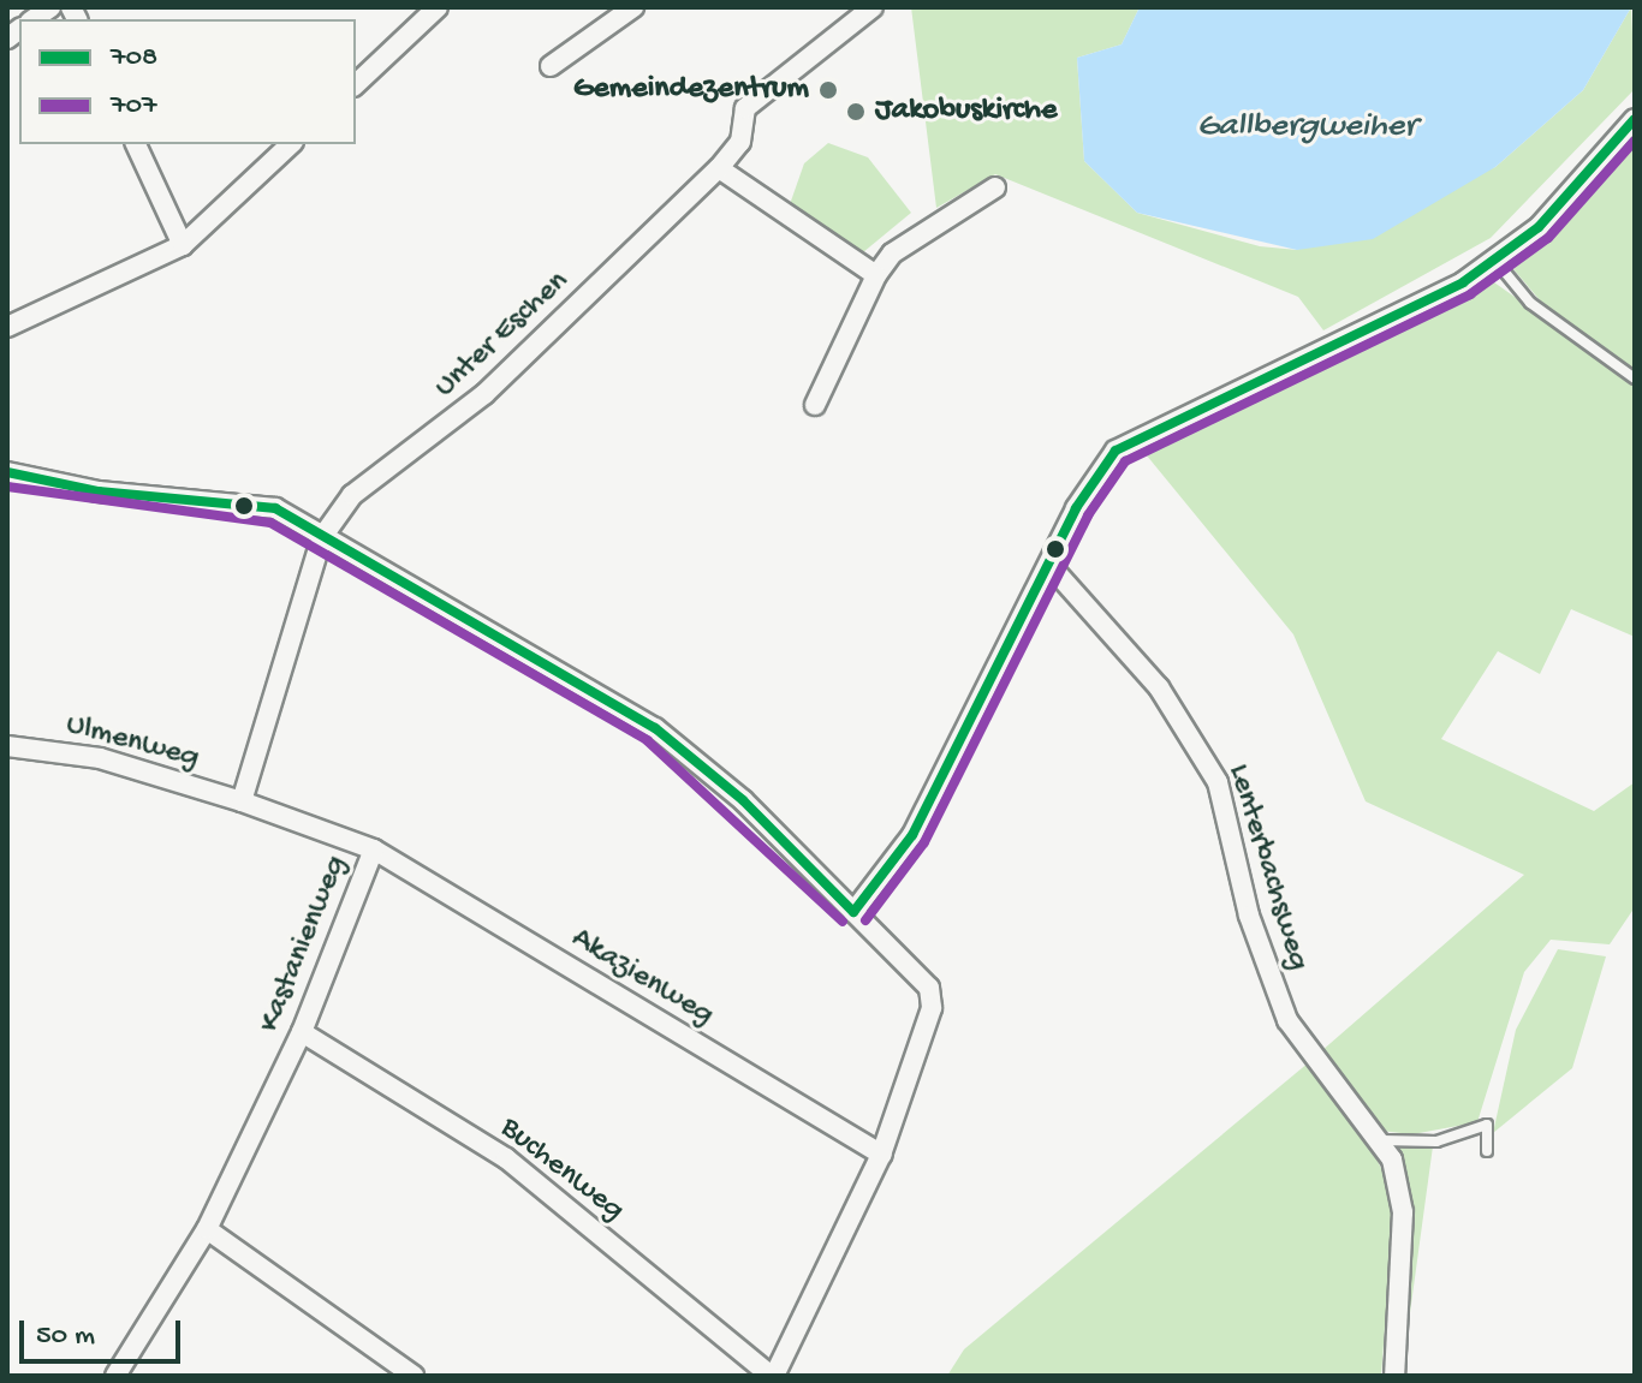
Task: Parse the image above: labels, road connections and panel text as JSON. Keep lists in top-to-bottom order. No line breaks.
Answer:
{"streets":{"street":["Unter Eschen","Ulmenweg","Lenterbachsweg","Kastanienweg","Akazienweg","Buchenweg"]},"crossings":[["Ulmenweg","Kastanienweg"],["Kastanienweg","Akazienweg"],["Kastanienweg","Buchenweg"]],"water":["Gallbergweiher"],"places":["Gemeindezentrum","Jakobuskirche"],"lines":["transit line 708","transit line 707"],"legend":["708","707"],"scale_bar":"50 m"}
